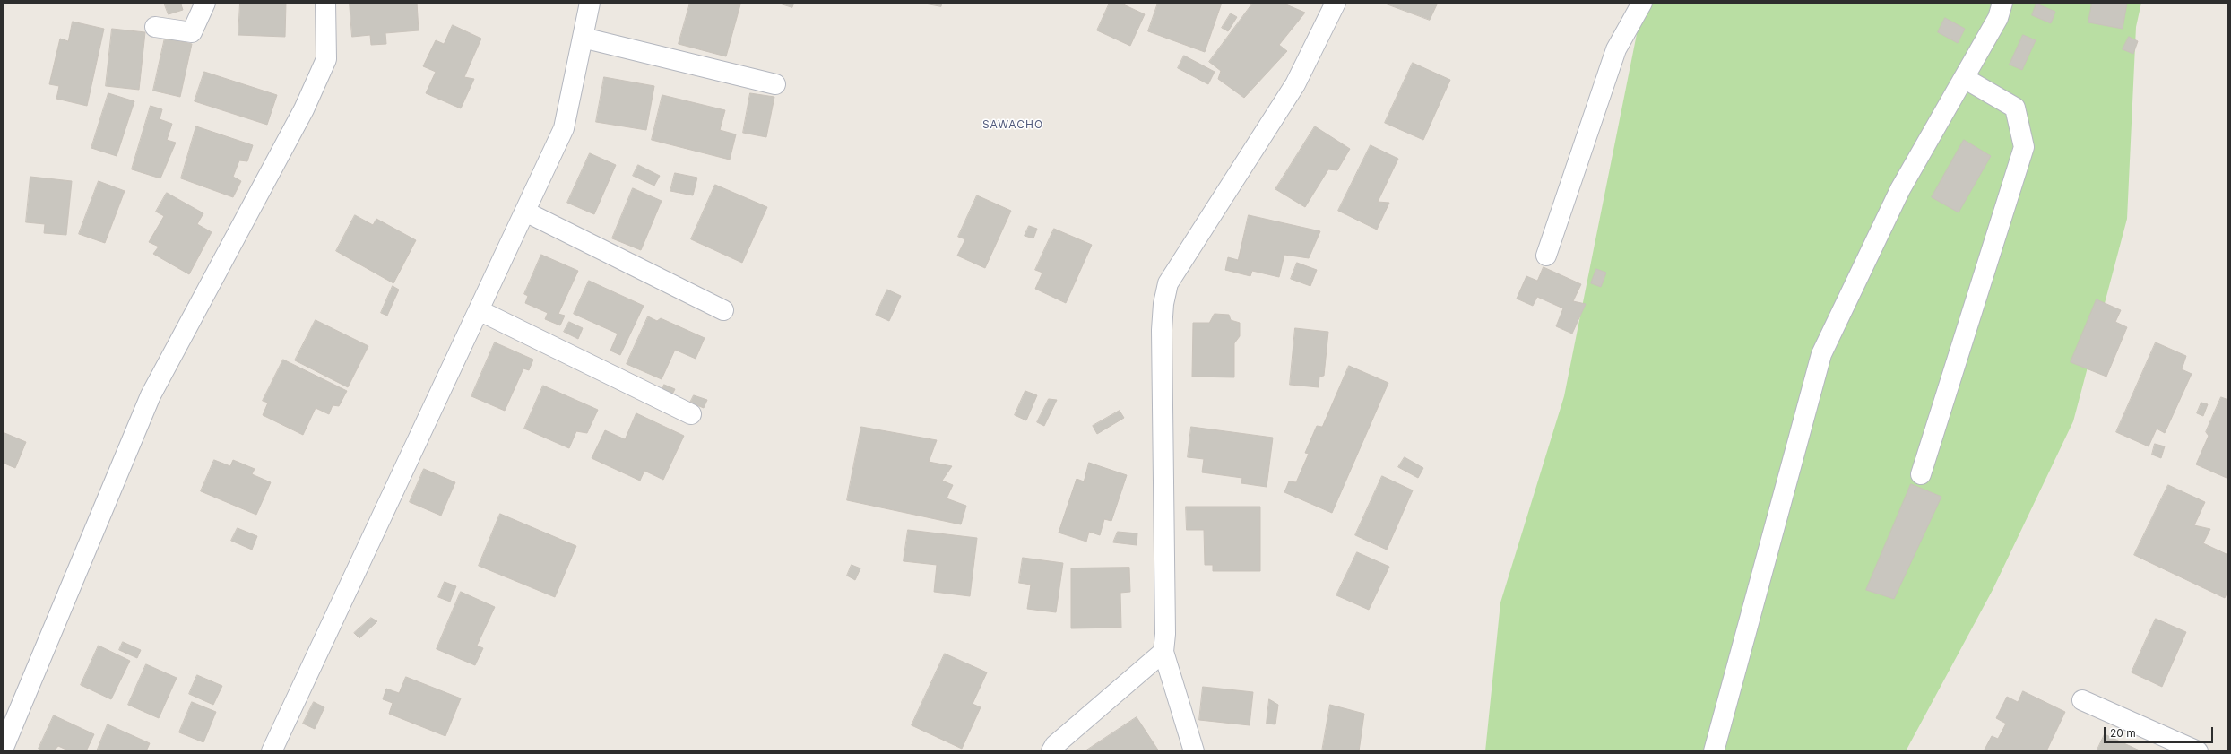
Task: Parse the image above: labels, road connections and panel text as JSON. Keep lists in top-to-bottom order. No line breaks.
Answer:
{"districts":["SAWACHO"],"scale_bar":"20 m"}
